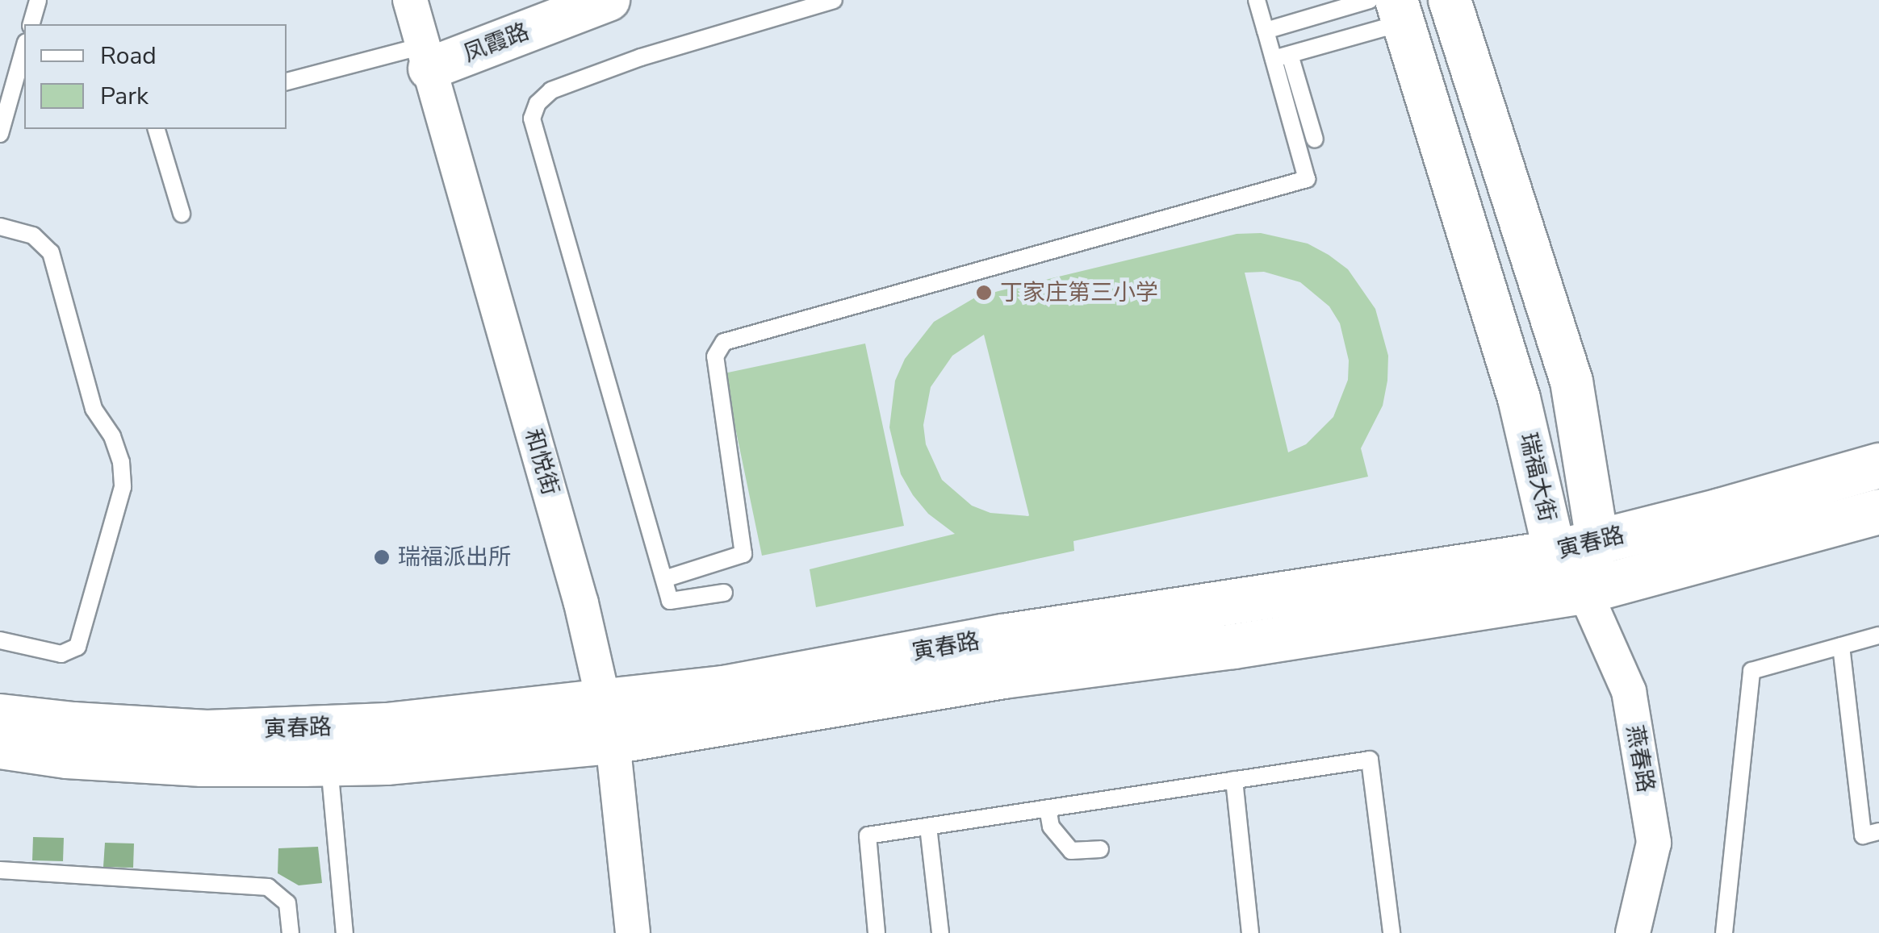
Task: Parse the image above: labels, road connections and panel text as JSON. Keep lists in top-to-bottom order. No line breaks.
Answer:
{"streets":{"main road":["寅春路"],"street":["凤霞路","和悦街","瑞福大街","燕春路"]},"crossings":[["凤霞路","和悦街"],["和悦街","寅春路"],["瑞福大街","寅春路"],["瑞福大街","燕春路"],["寅春路","燕春路"]],"places":["丁家庄第三小学","瑞福派出所"],"legend":["Road","Park"]}
